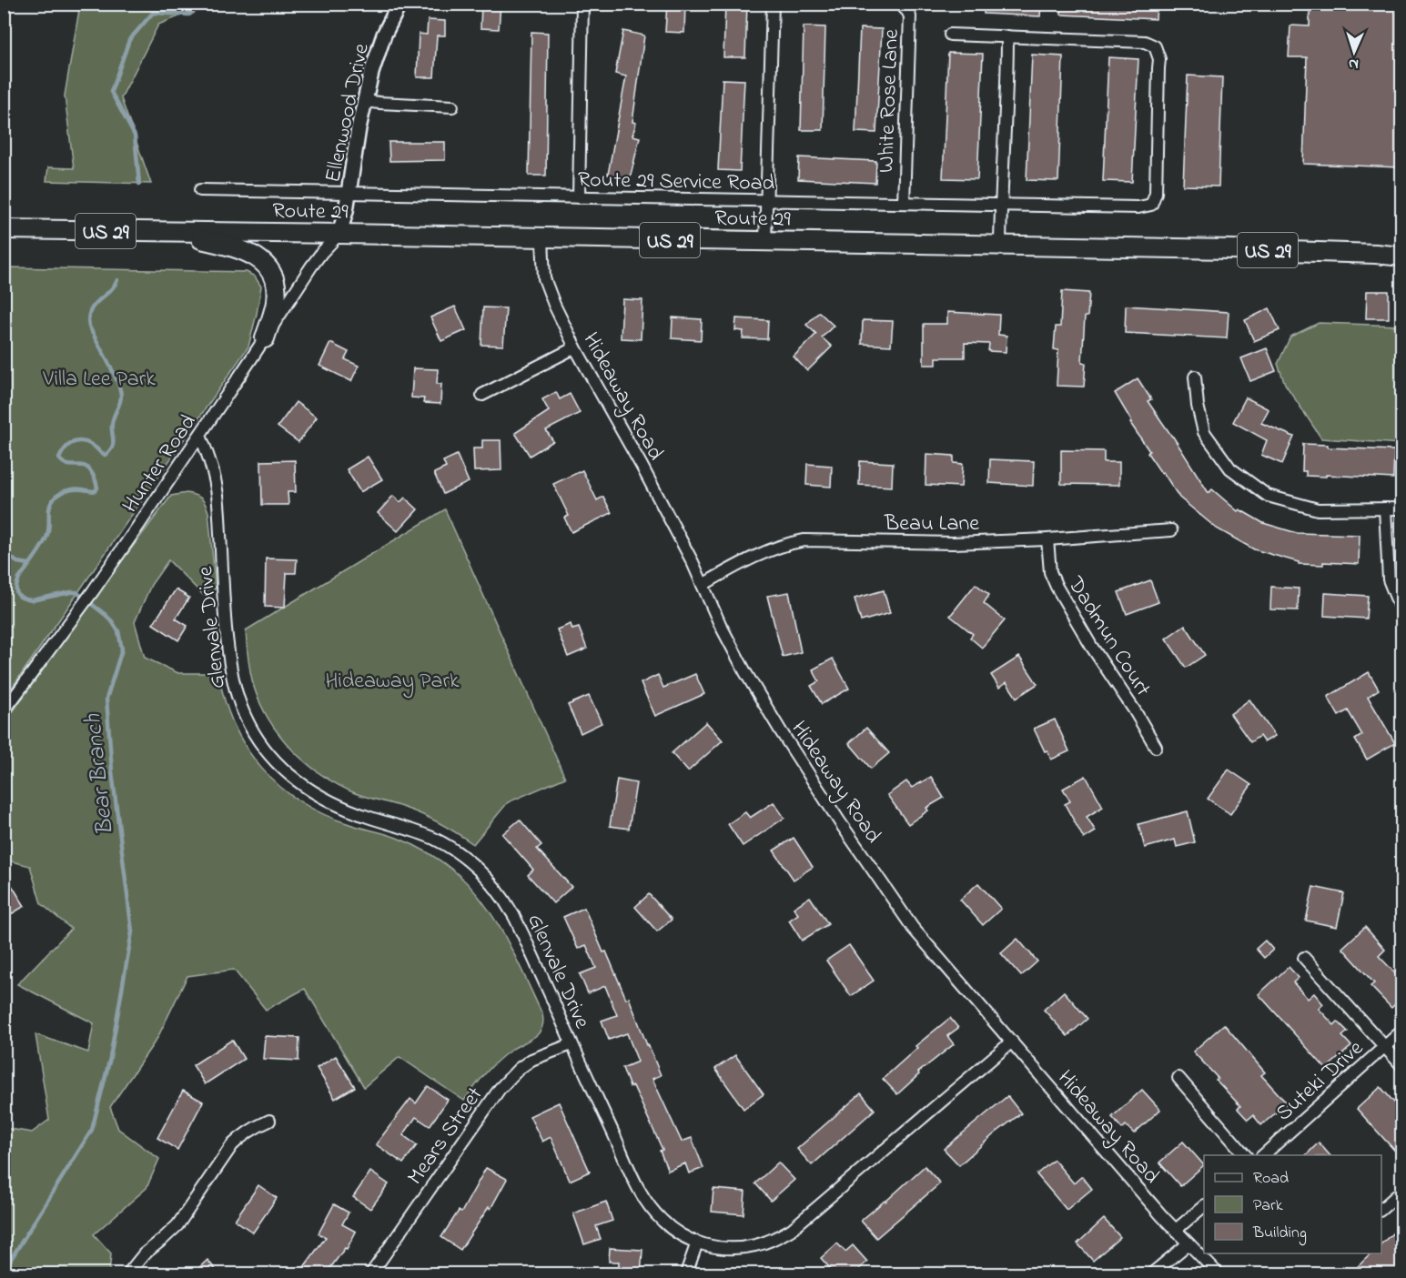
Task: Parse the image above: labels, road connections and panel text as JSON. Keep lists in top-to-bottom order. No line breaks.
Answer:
{"streets":{"main road":["Route 29","US 29"],"street":["White Rose Lane","Ellenwood Drive","Route 29 Service Road","Hideaway Road","Hunter Road","Beau Lane","Glenvale Drive","Dadmun Court","Suteki Drive","Mears Street"]},"crossings":[["White Rose Lane","Route 29 Service Road"],["Ellenwood Drive","Route 29 Service Road"],["Ellenwood Drive","Route 29"],["Ellenwood Drive","Hunter Road"],["Route 29","Hideaway Road"],["Route 29","Hunter Road"],["Hideaway Road","Beau Lane"],["Hideaway Road","Glenvale Drive"],["Hunter Road","Glenvale Drive"],["Beau Lane","Dadmun Court"],["Glenvale Drive","Mears Street"]],"water":["Bear Branch"],"parks":["Villa Lee Park","Hideaway Park"],"legend":["Road","Park","Building"],"north":"bottom"}
